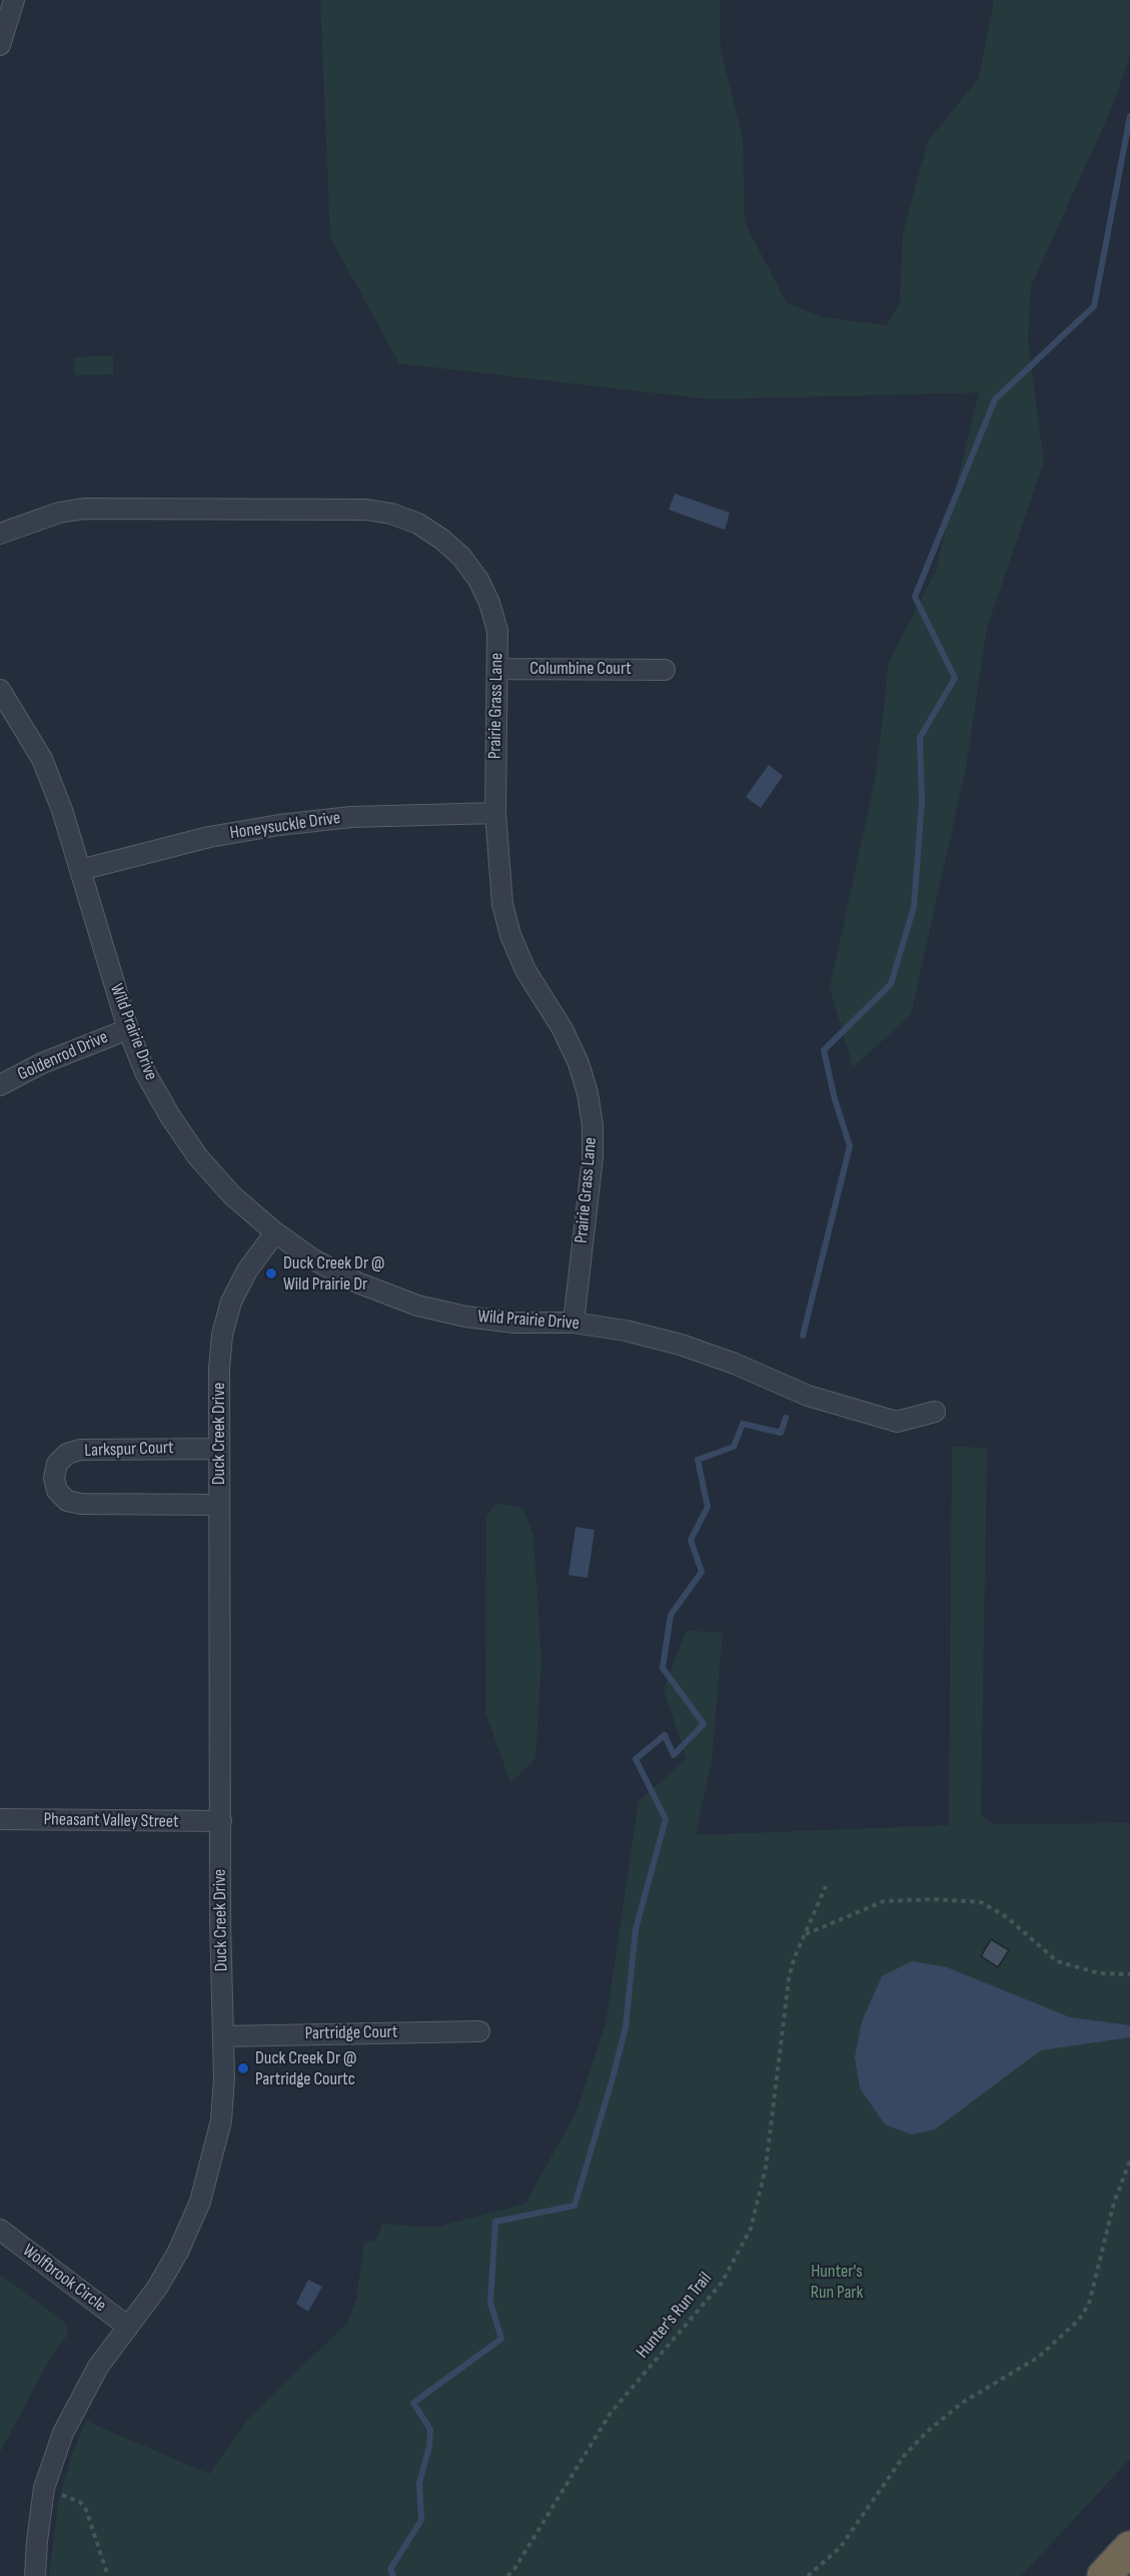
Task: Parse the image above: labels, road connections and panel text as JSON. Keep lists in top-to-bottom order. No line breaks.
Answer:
{"streets":{"street":["Columbine Court","Prairie Grass Lane","Honeysuckle Drive","Wild Prairie Drive","Goldenrod Drive","Duck Creek Drive","Larkspur Court","Pheasant Valley Street","Partridge Court","Wolfbrook Circle"],"path":["Hunter's Run Trail"]},"crossings":[["Columbine Court","Prairie Grass Lane"],["Prairie Grass Lane","Honeysuckle Drive"],["Prairie Grass Lane","Wild Prairie Drive"],["Honeysuckle Drive","Wild Prairie Drive"],["Wild Prairie Drive","Goldenrod Drive"],["Wild Prairie Drive","Duck Creek Drive"],["Duck Creek Drive","Larkspur Court"],["Duck Creek Drive","Pheasant Valley Street"],["Duck Creek Drive","Partridge Court"],["Duck Creek Drive","Wolfbrook Circle"]],"parks":["Hunter's Run Park"],"places":["Duck Creek Dr @ Wild Prairie Dr","Duck Creek Dr @ Partridge Courtc"]}
